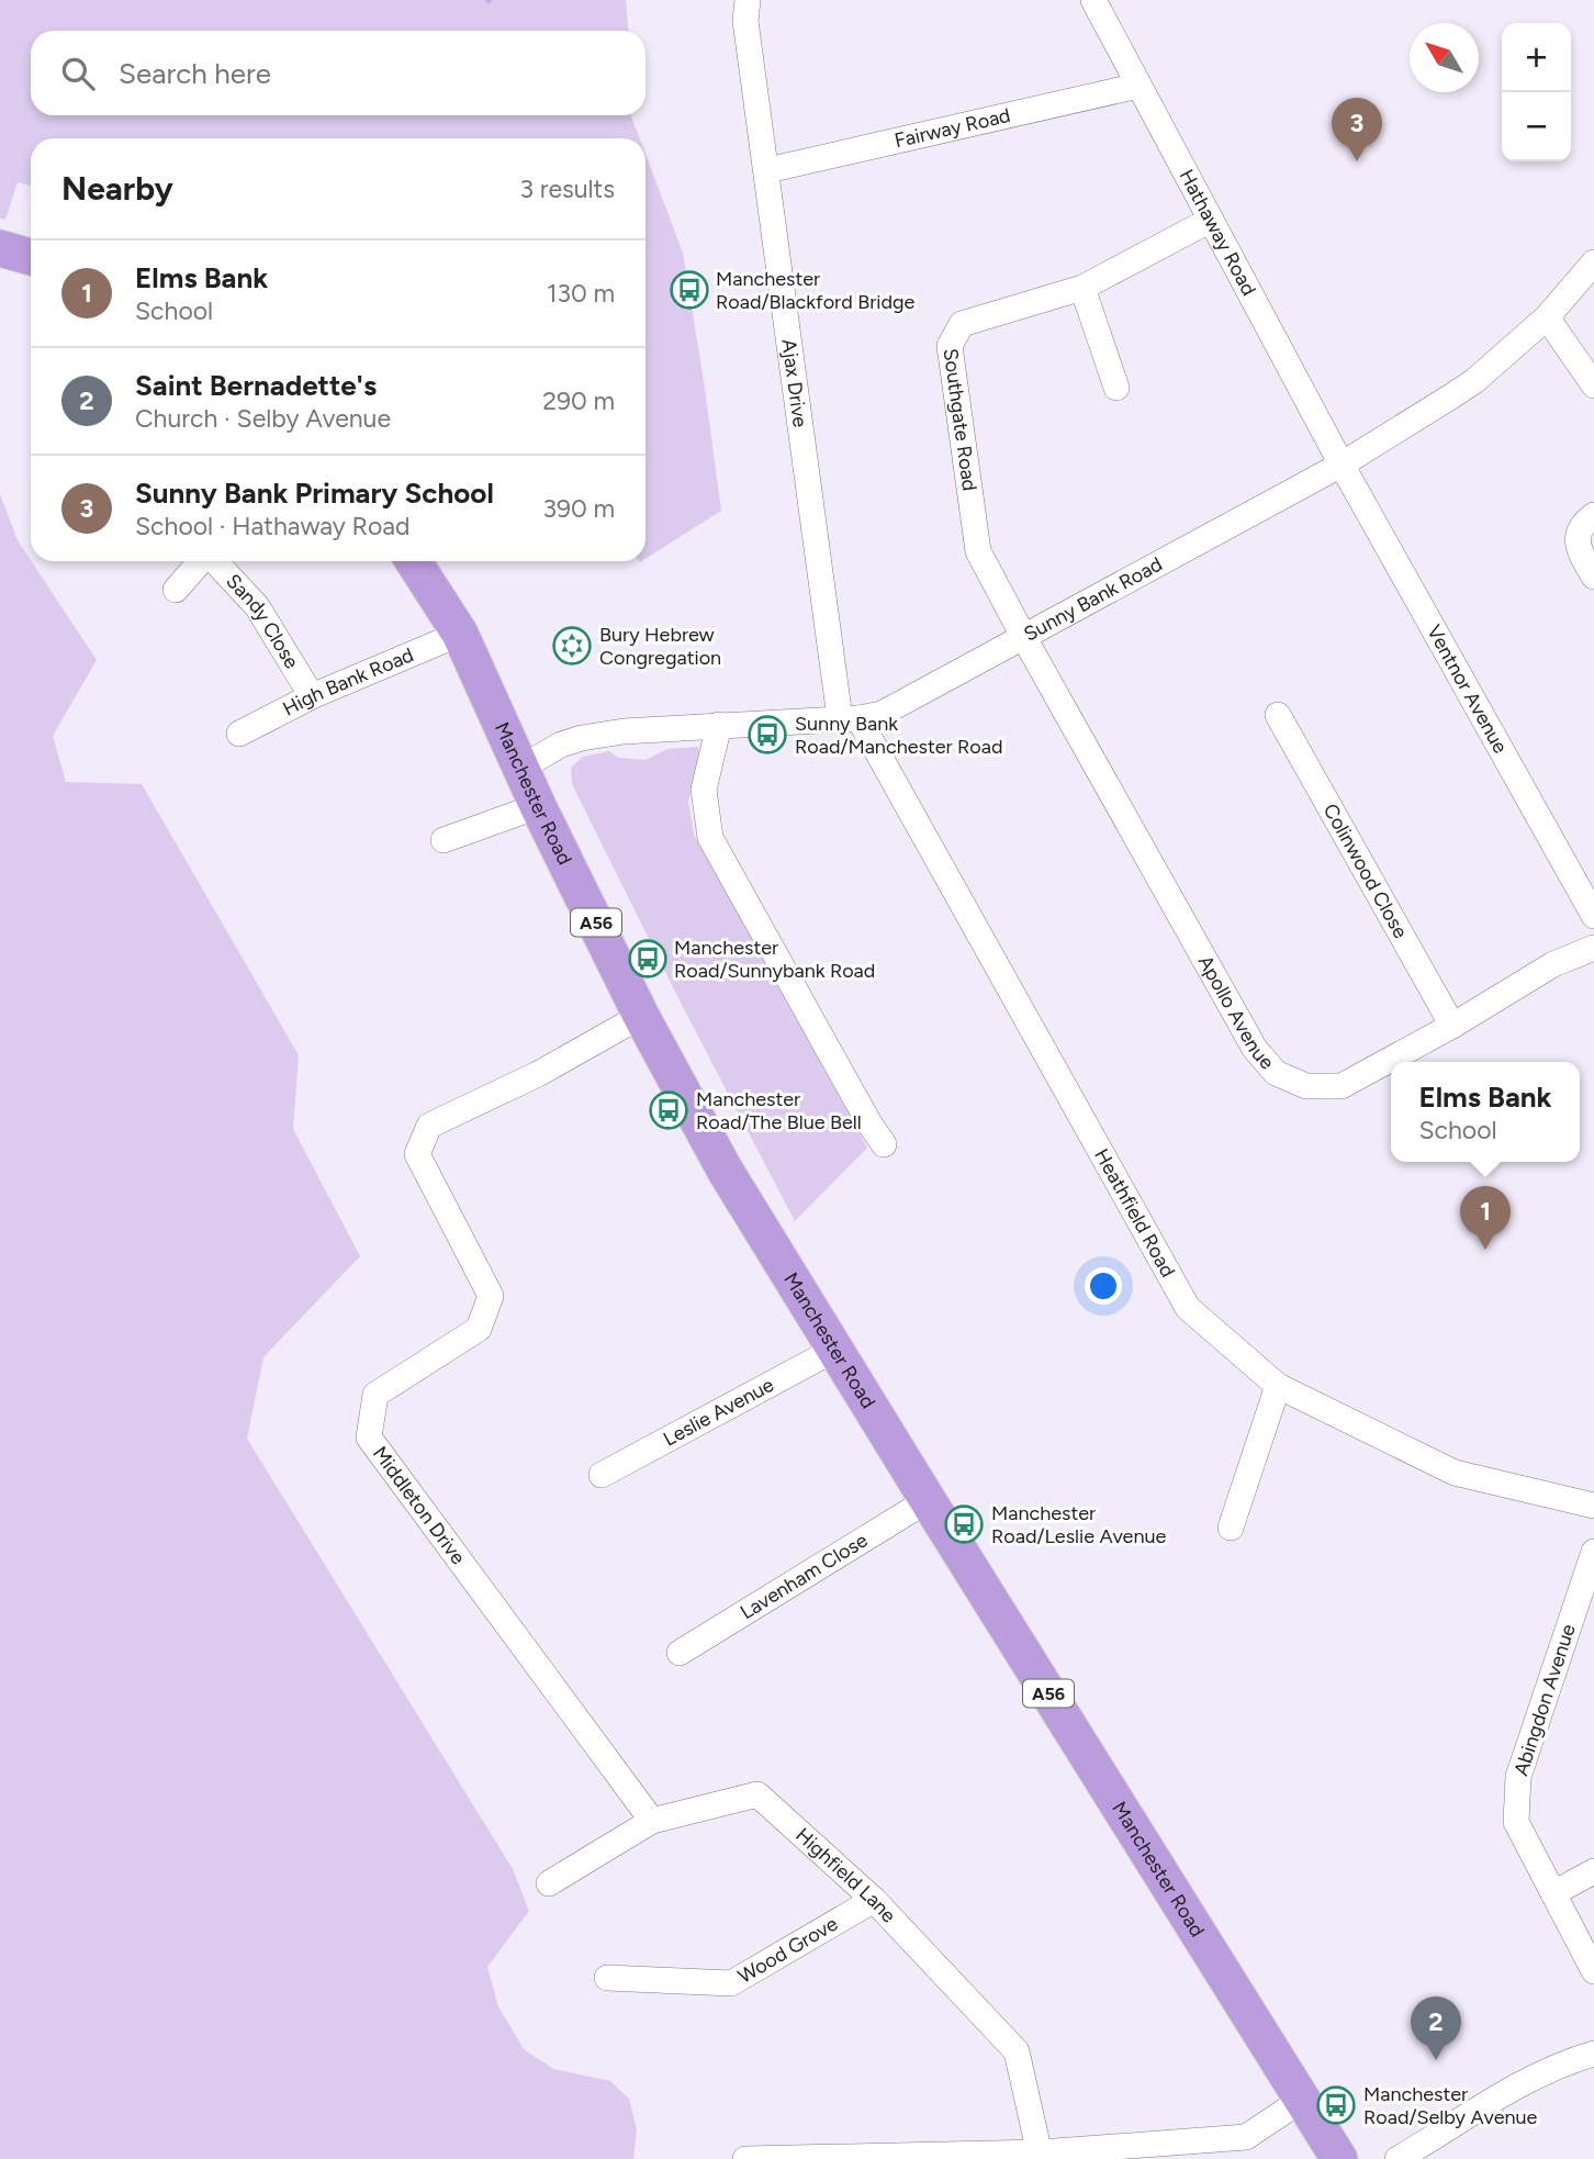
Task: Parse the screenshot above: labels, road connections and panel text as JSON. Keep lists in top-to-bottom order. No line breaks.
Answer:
{"streets":{"highway":["Manchester Road","A56"],"street":["Fairway Road","Hathaway Road","Ajax Drive","Southgate Road","Sunny Bank Road","Sandy Close","High Bank Road","Ventnor Avenue","Colinwood Close","Apollo Avenue","Heathfield Road","Leslie Avenue","Middleton Drive","Lavenham Close","Abingdon Avenue","Highfield Lane","Wood Grove"]},"crossings":[["Fairway Road","Hathaway Road"],["Fairway Road","Ajax Drive"],["Hathaway Road","Southgate Road"],["Hathaway Road","Sunny Bank Road"],["Hathaway Road","Ventnor Avenue"],["Ajax Drive","Sunny Bank Road"],["Ajax Drive","Heathfield Road"],["Southgate Road","Sunny Bank Road"],["Southgate Road","Apollo Avenue"],["Sunny Bank Road","Ventnor Avenue"],["Sunny Bank Road","Manchester Road"],["Sunny Bank Road","Apollo Avenue"],["Sunny Bank Road","Heathfield Road"],["Sandy Close","High Bank Road"],["High Bank Road","Manchester Road"],["Manchester Road","A56"],["Manchester Road","Leslie Avenue"],["Manchester Road","Middleton Drive"],["Manchester Road","Lavenham Close"],["Colinwood Close","Apollo Avenue"],["Middleton Drive","Highfield Lane"],["Highfield Lane","Wood Grove"]],"places":{"bus stop":["Manchester Road/Blackford Bridge","Sunny Bank Road/Manchester Road","Manchester Road/Sunnybank Road","Manchester Road/The Blue Bell","Manchester Road/Leslie Avenue","Manchester Road/Selby Avenue"],"synagogue":["Bury Hebrew Congregation"]},"north":"top left","page":{"map_buttons":["+","−"],"search":"Search here","pins":["3","1","2"],"heading":["Nearby","3 results"],"list":[{"mark":"1","name":"Elms Bank","note":"School","value":"130 m"},{"mark":"2","name":"Saint Bernadette's","note":"Church · Selby Avenue","value":"290 m"},{"mark":"3","name":"Sunny Bank Primary School","note":"School · Hathaway Road","value":"390 m"}],"popup":["Elms Bank","School"]}}
